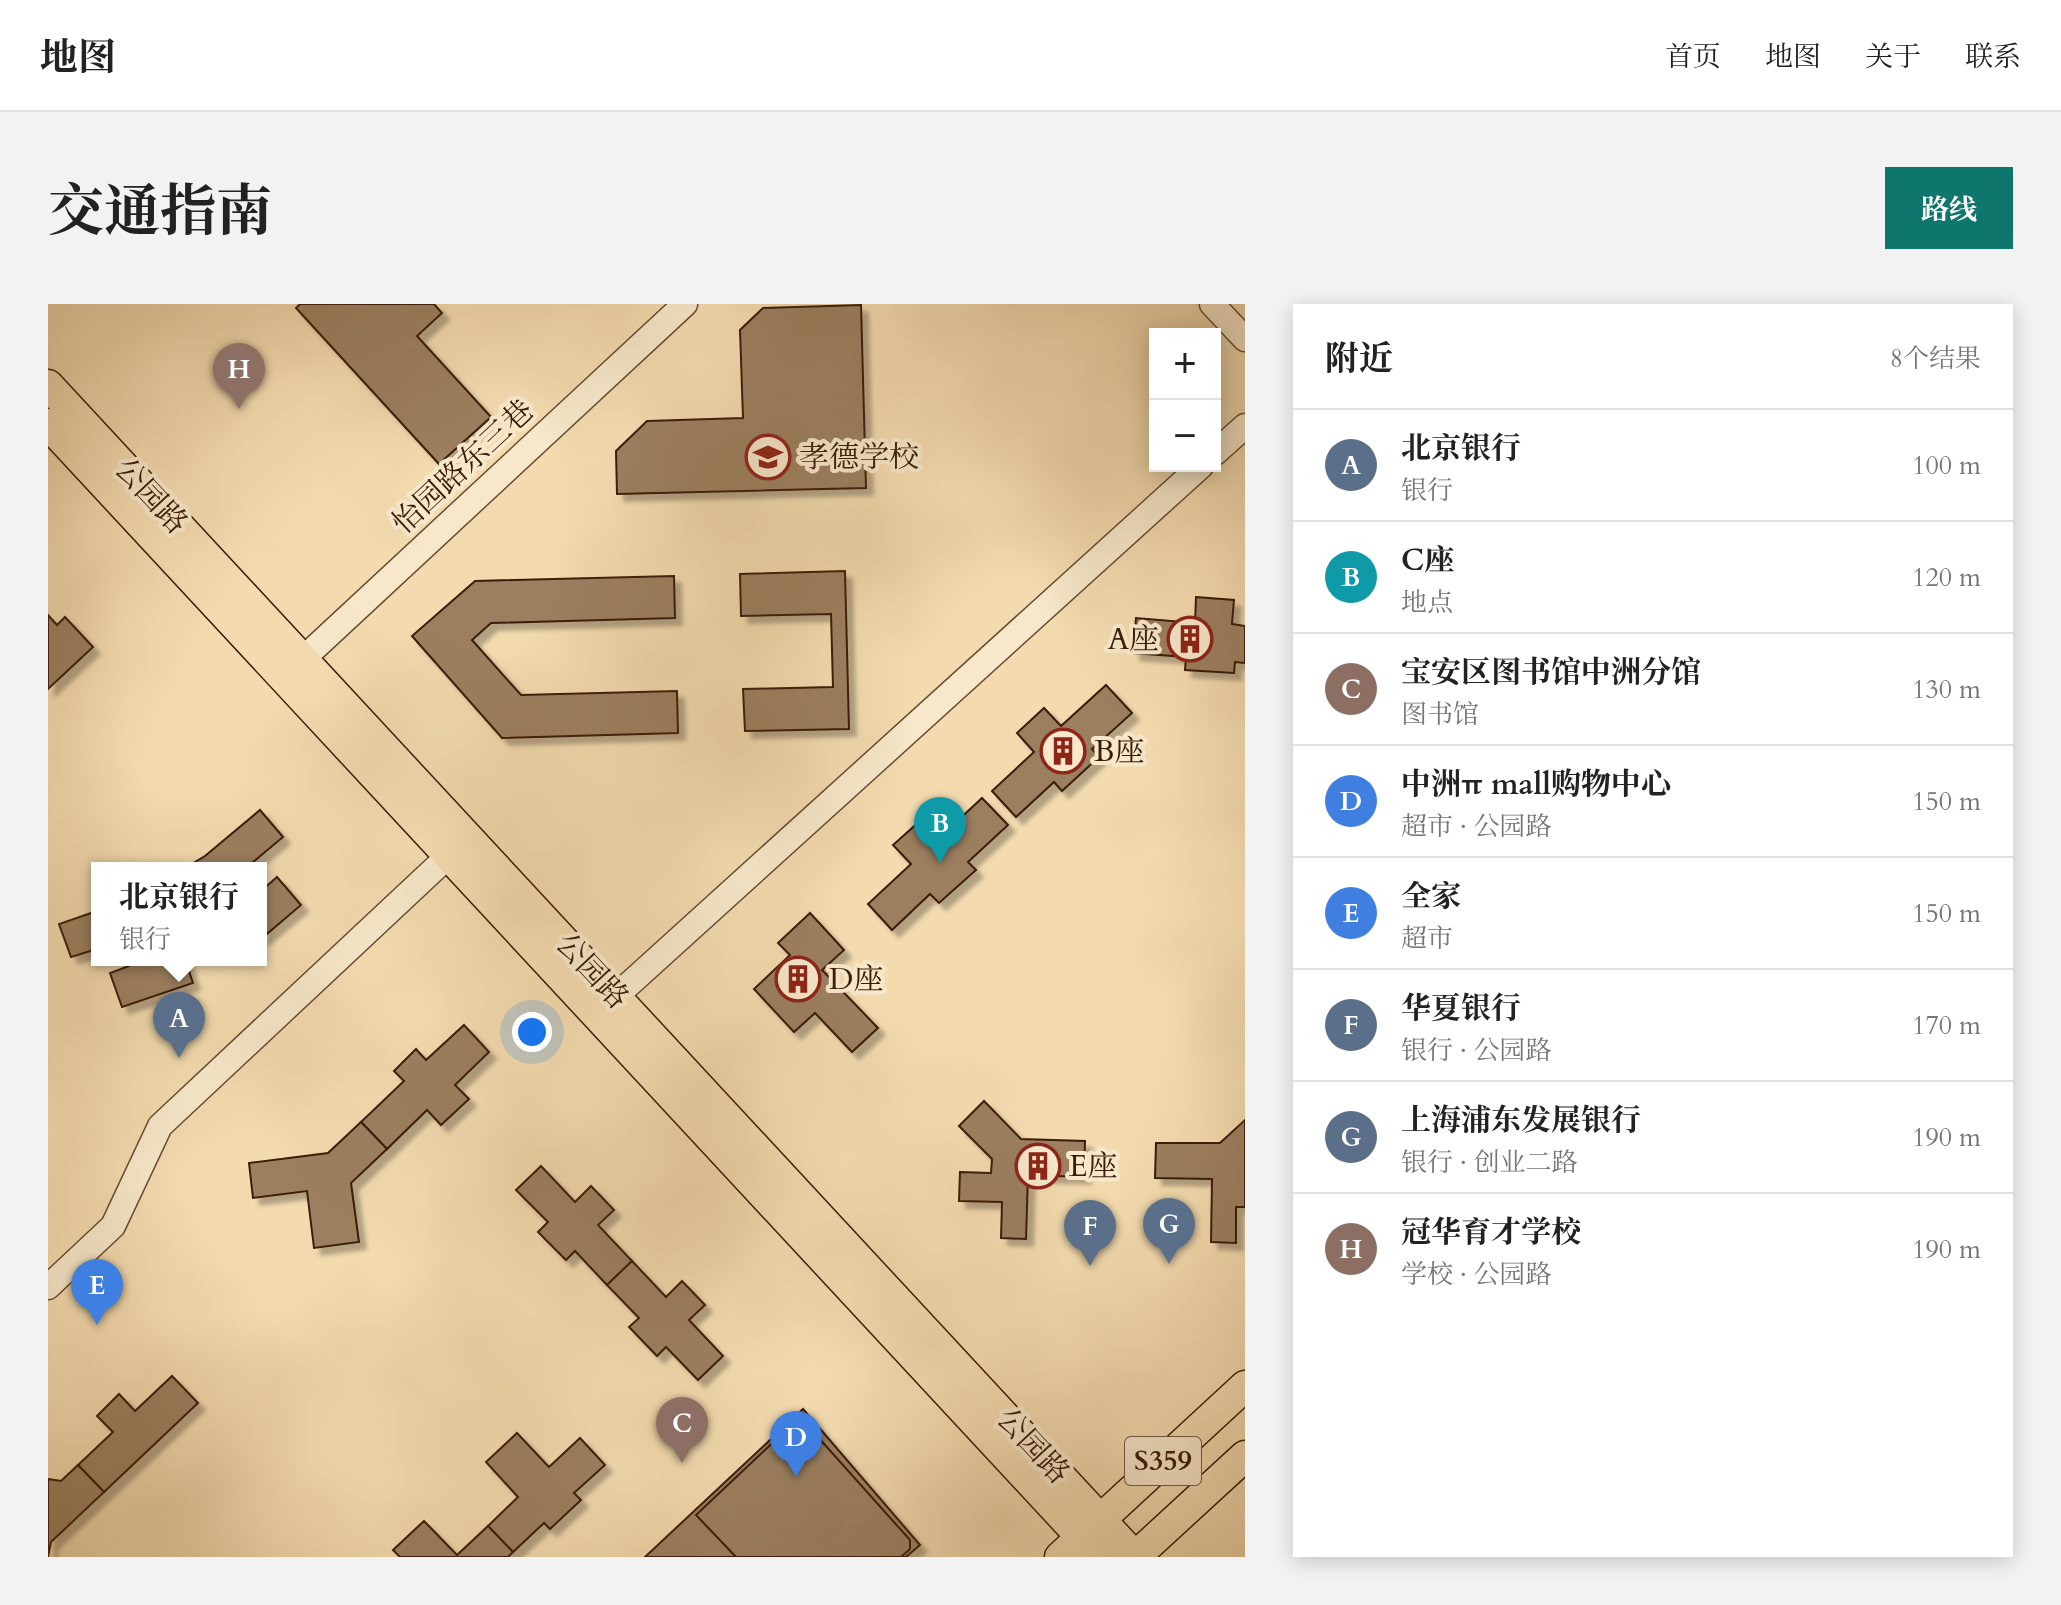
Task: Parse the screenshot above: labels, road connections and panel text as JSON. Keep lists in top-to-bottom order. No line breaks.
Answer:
{"streets":{"main road":["公园路","S359"],"street":["怡园路东三巷"]},"crossings":[["怡园路东三巷","公园路"],["公园路","S359"]],"places":{"school or university":["孝德学校"],"building":["A座","B座","D座","E座"]},"page":{"header":"地图","nav":["首页","地图","关于","联系"],"title":"交通指南","buttons":"路线","heading":["附近","8个结果"],"map_buttons":["+","−"],"pins":["H","B","A","G","F","E","C","D"],"list":[{"mark":"A","name":"北京银行","note":"银行","value":"100 m"},{"mark":"B","name":"C座","note":"地点","value":"120 m"},{"mark":"C","name":"宝安区图书馆中洲分馆","note":"图书馆","value":"130 m"},{"mark":"D","name":"中洲π mall购物中心","note":"超市 · 公园路","value":"150 m"},{"mark":"E","name":"全家","note":"超市","value":"150 m"},{"mark":"F","name":"华夏银行","note":"银行 · 公园路","value":"170 m"},{"mark":"G","name":"上海浦东发展银行","note":"银行 · 创业二路","value":"190 m"},{"mark":"H","name":"冠华育才学校","note":"学校 · 公园路","value":"190 m"}],"popup":["北京银行","银行"]}}
